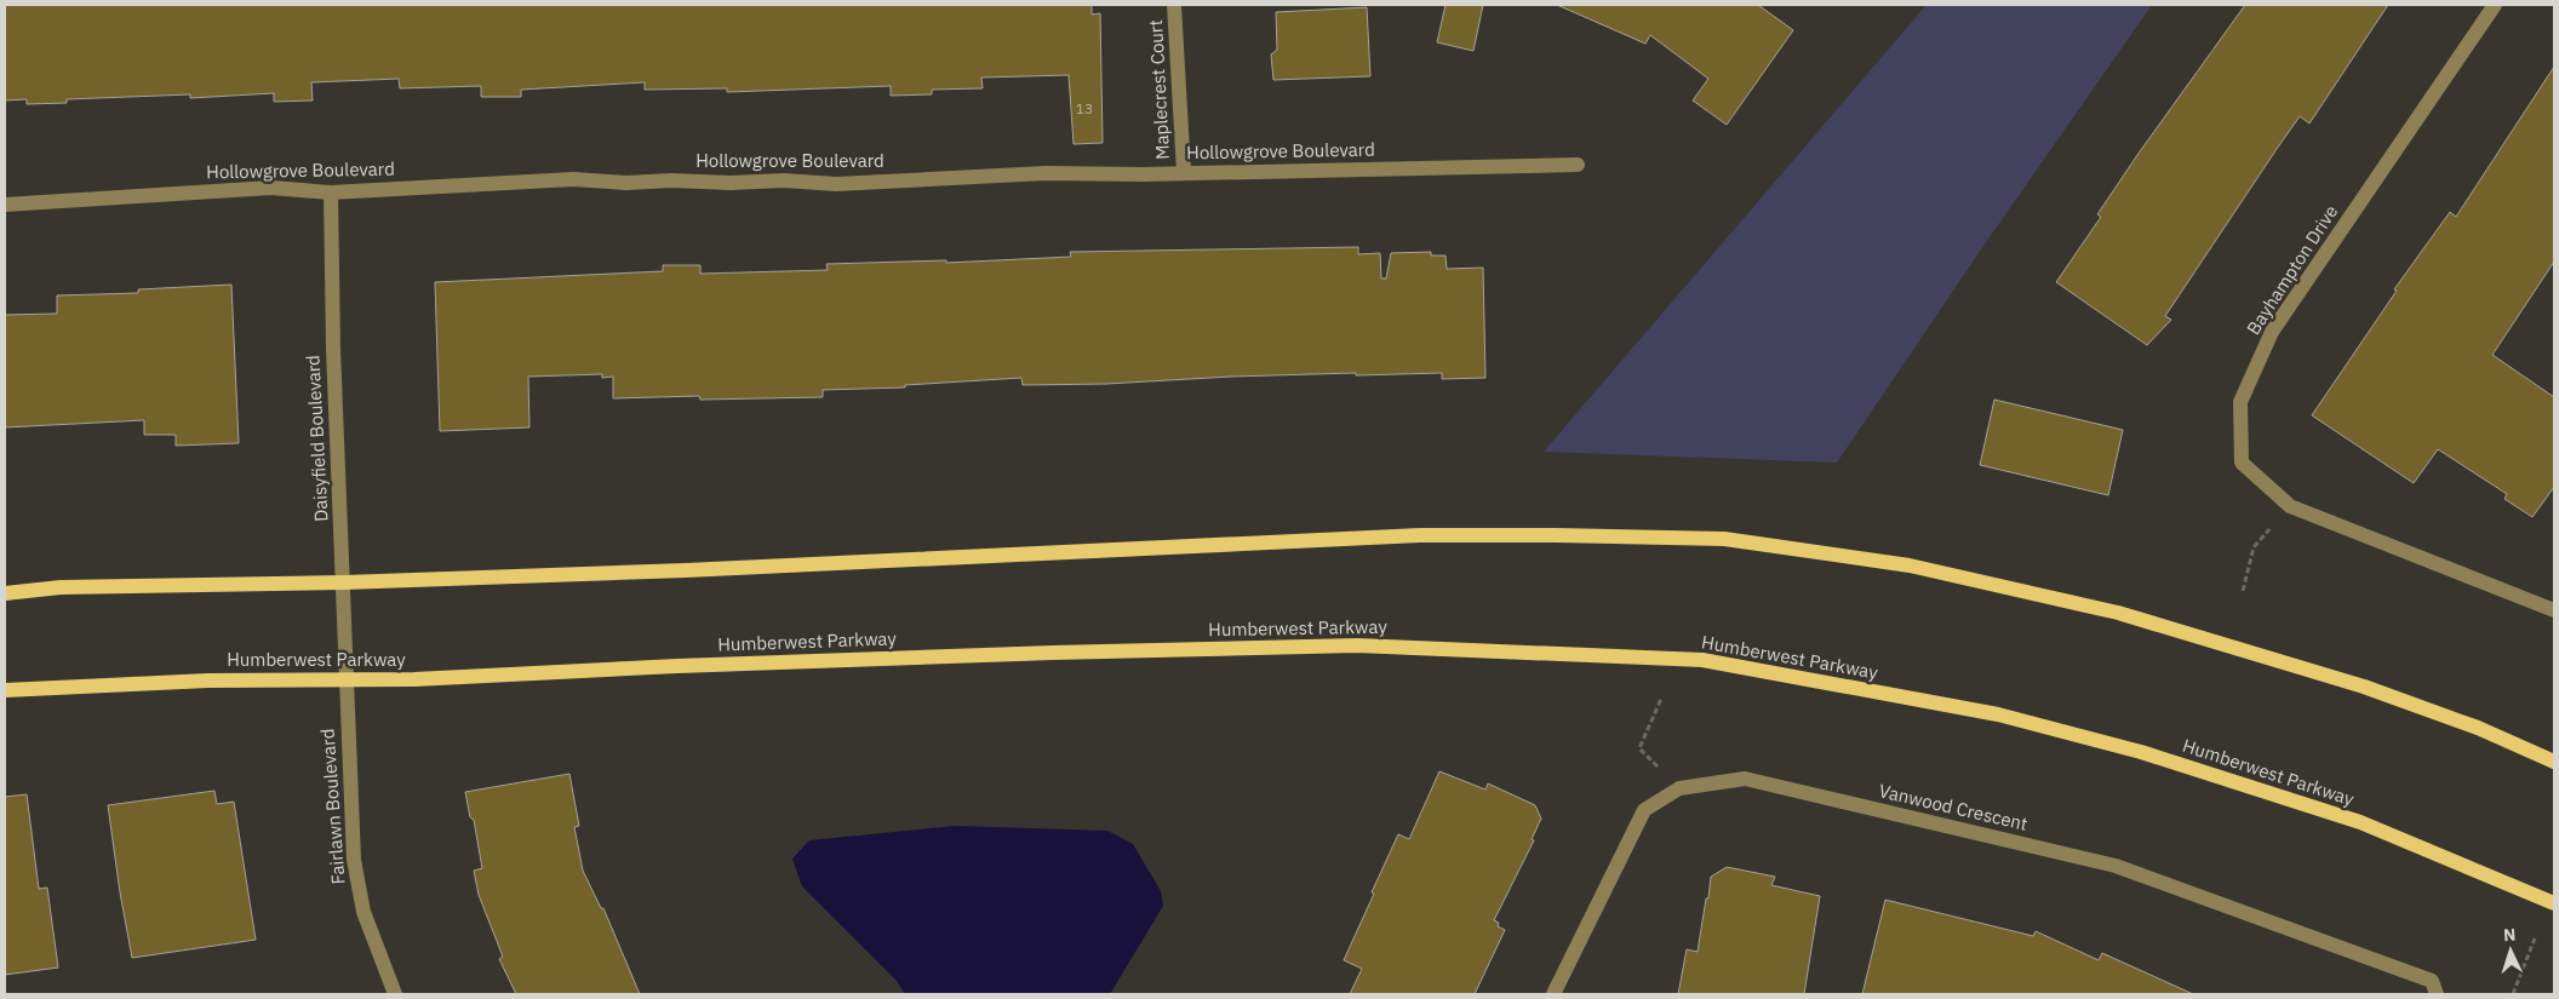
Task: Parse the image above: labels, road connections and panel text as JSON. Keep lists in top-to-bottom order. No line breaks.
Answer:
{"streets":{"main road":["Humberwest Parkway"],"street":["Maplecrest Court","Hollowgrove Boulevard","Bayhampton Drive","Daisyfield Boulevard","Fairlawn Boulevard","Vanwood Crescent"]},"crossings":[["Maplecrest Court","Hollowgrove Boulevard"],["Hollowgrove Boulevard","Daisyfield Boulevard"],["Daisyfield Boulevard","Humberwest Parkway"],["Daisyfield Boulevard","Fairlawn Boulevard"],["Humberwest Parkway","Fairlawn Boulevard"]],"house_numbers":["13"],"north":"top"}
